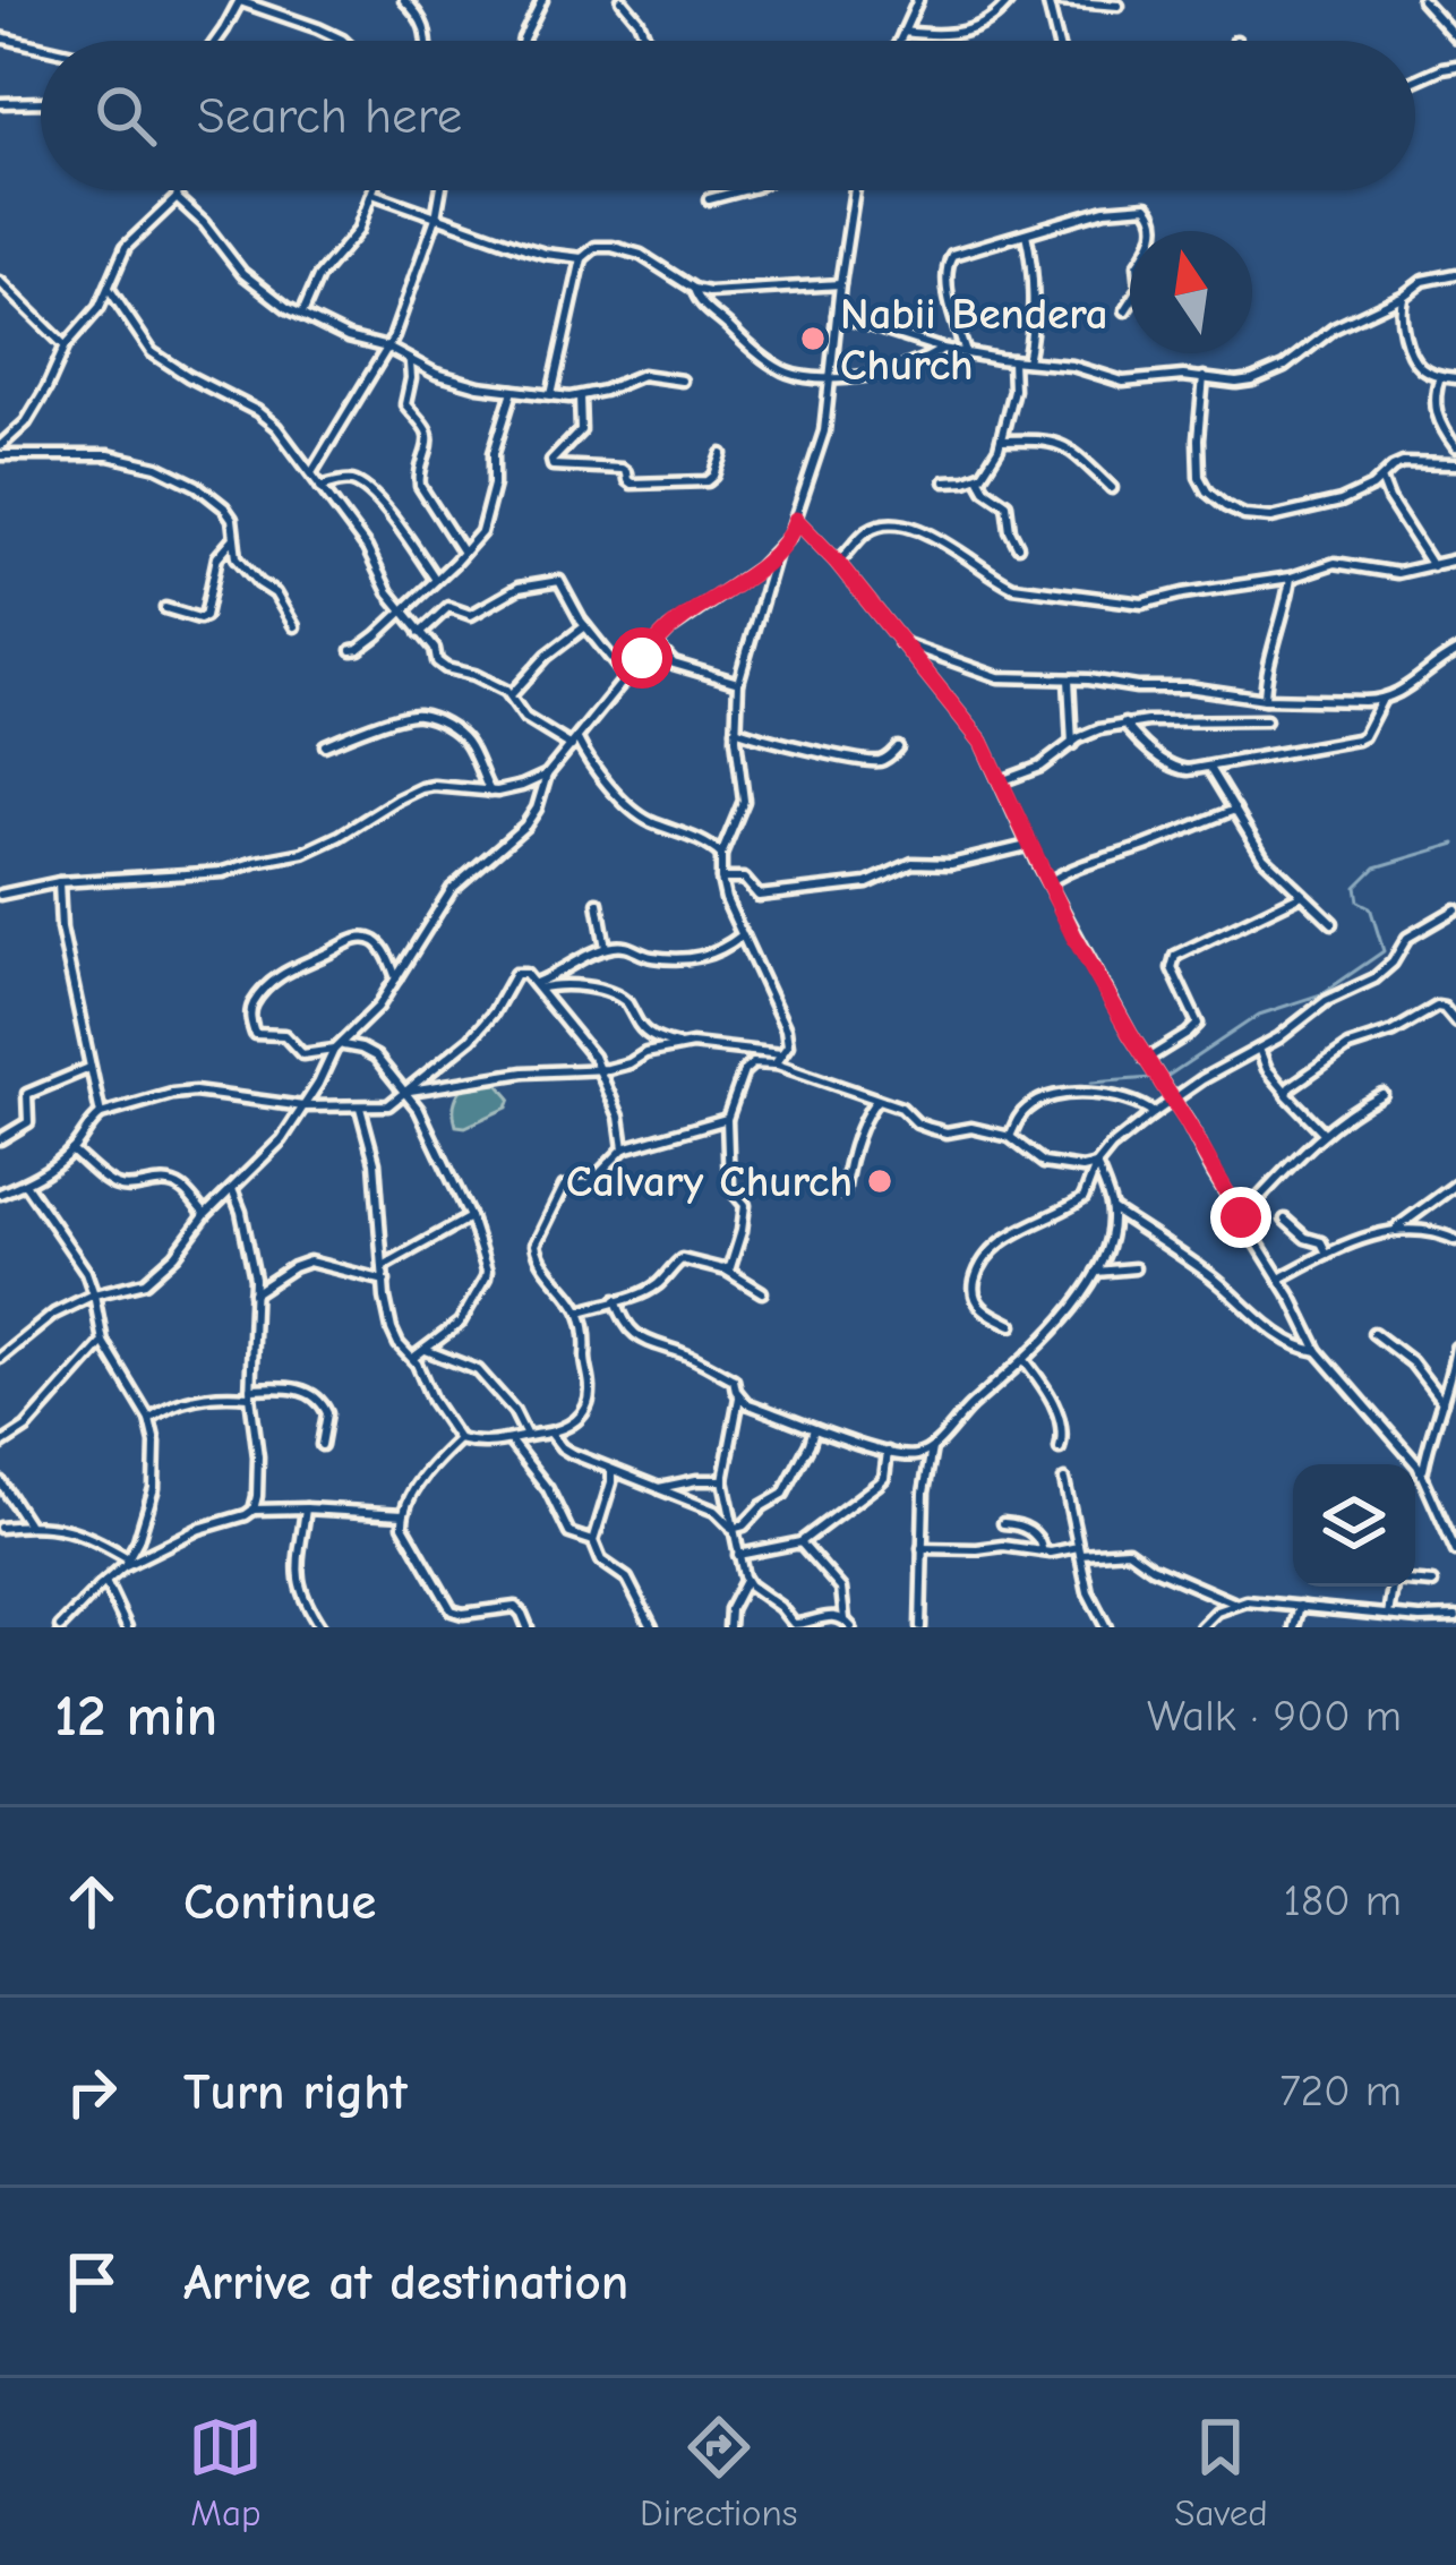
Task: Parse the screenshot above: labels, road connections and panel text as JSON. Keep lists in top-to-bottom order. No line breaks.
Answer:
{"places":["Nabii Bendera Church","Calvary Church"],"north":"top","page":{"search":"Search here","heading":["12 min","Walk · 900 m"],"list":[["Continue","180 m"],["Turn right","720 m"],"Arrive at destination"],"nav":["Map","Directions","Saved"]}}
